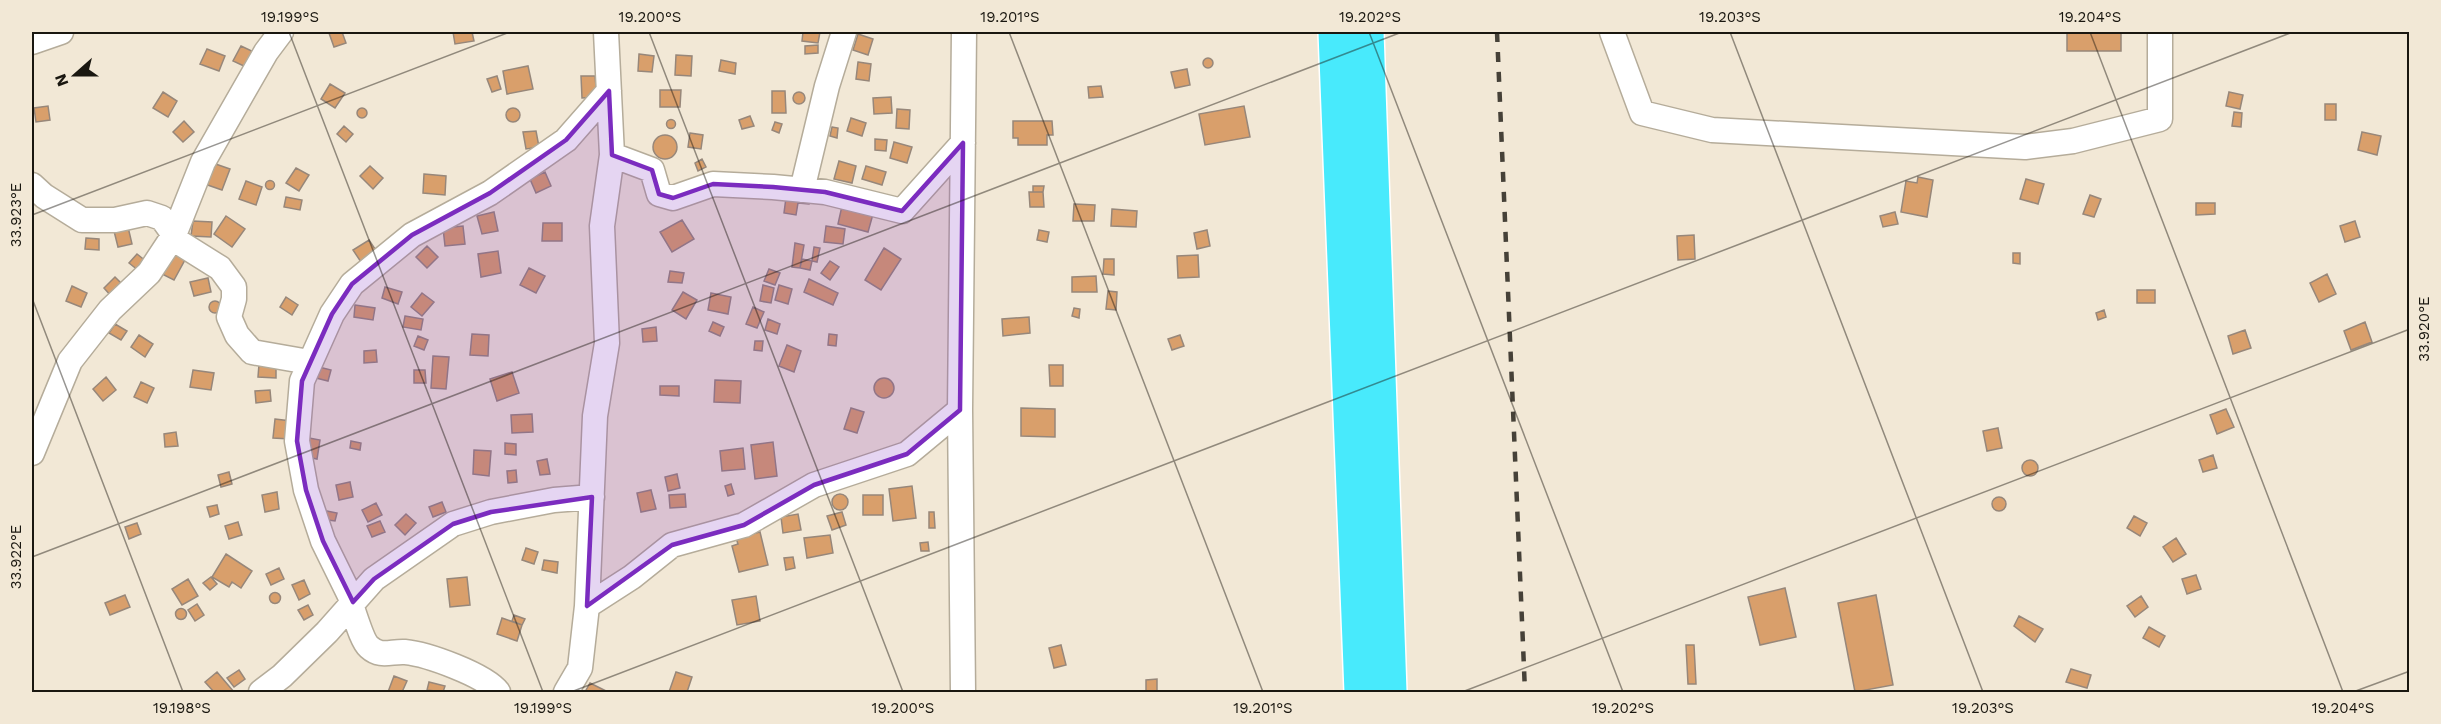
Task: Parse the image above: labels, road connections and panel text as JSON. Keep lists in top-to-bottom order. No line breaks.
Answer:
{"north":"left","coordinates":["19.199°S","19.200°S","19.201°S","19.202°S","19.203°S","19.204°S","33.923°E","33.920°E","33.922°E","19.198°S"]}
